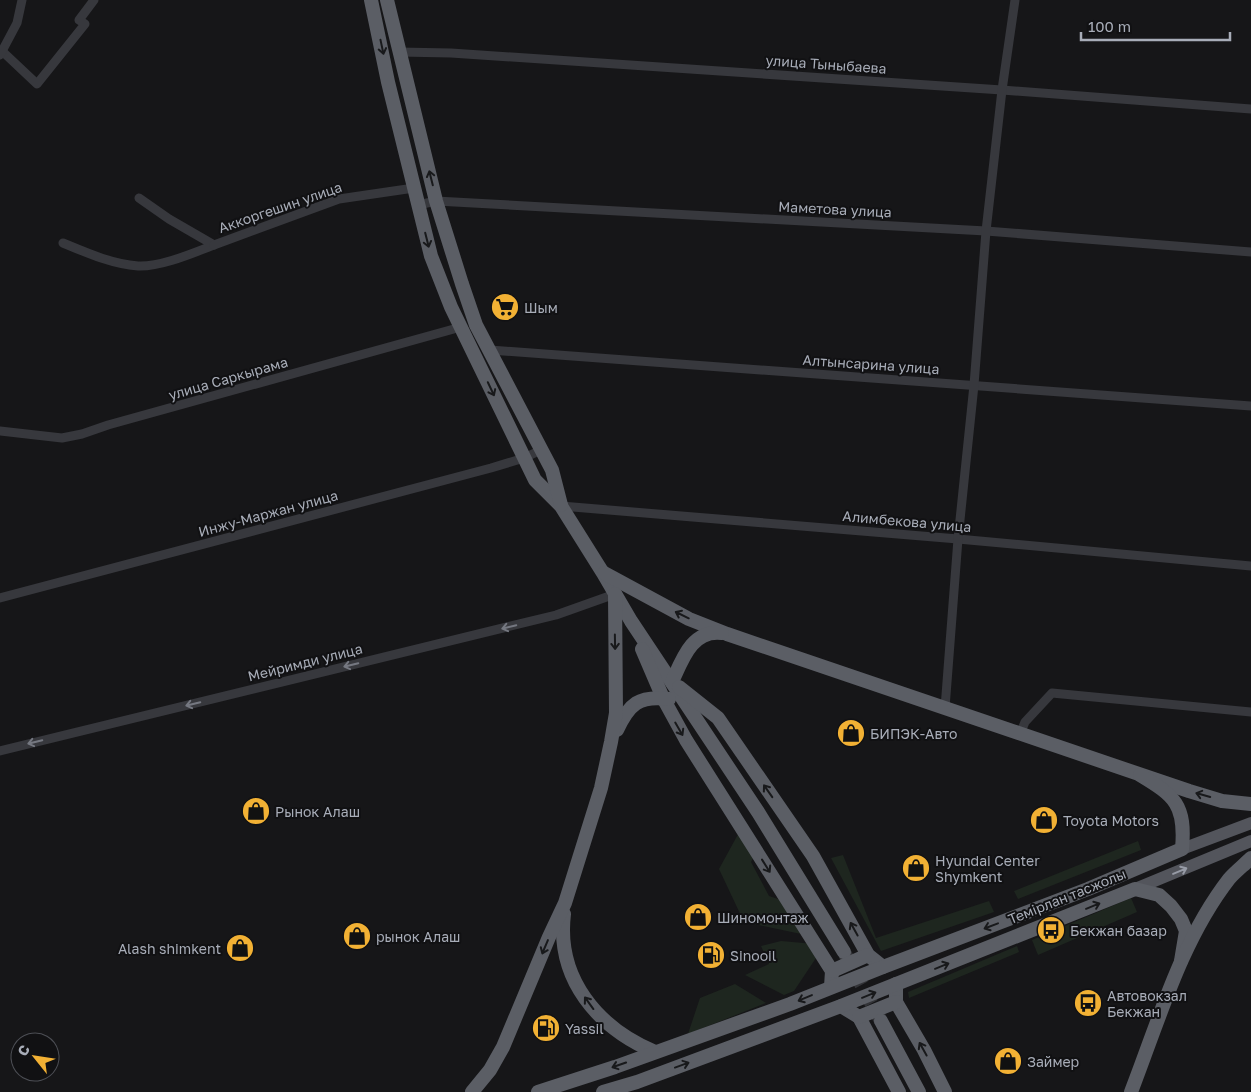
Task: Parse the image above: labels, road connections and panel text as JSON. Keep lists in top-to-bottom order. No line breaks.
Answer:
{"streets":{"highway":["Темірлан тасжолы"],"street":["улица Тыныбаева","Аккоргешин улица","Маметова улица","Алтынсарина улица","улица Саркырама","Инжу-Маржан улица","Алимбекова улица","Мейримди улица"]},"one_way":["Мейримди улица"],"places":{"supermarket":["Шым"],"shop":["БИПЭК-Авто","Рынок Алаш","Toyota Motors","Hyundai Center Shymkent","Шиномонтаж","рынок Алаш","Alash shimkent","Займер"],"bus stop":["Бекжан базар","Автовокзал Бекжан"],"fuel station":["Sinooil","Yassil"]},"scale_bar":"100 m","north":"top left"}
